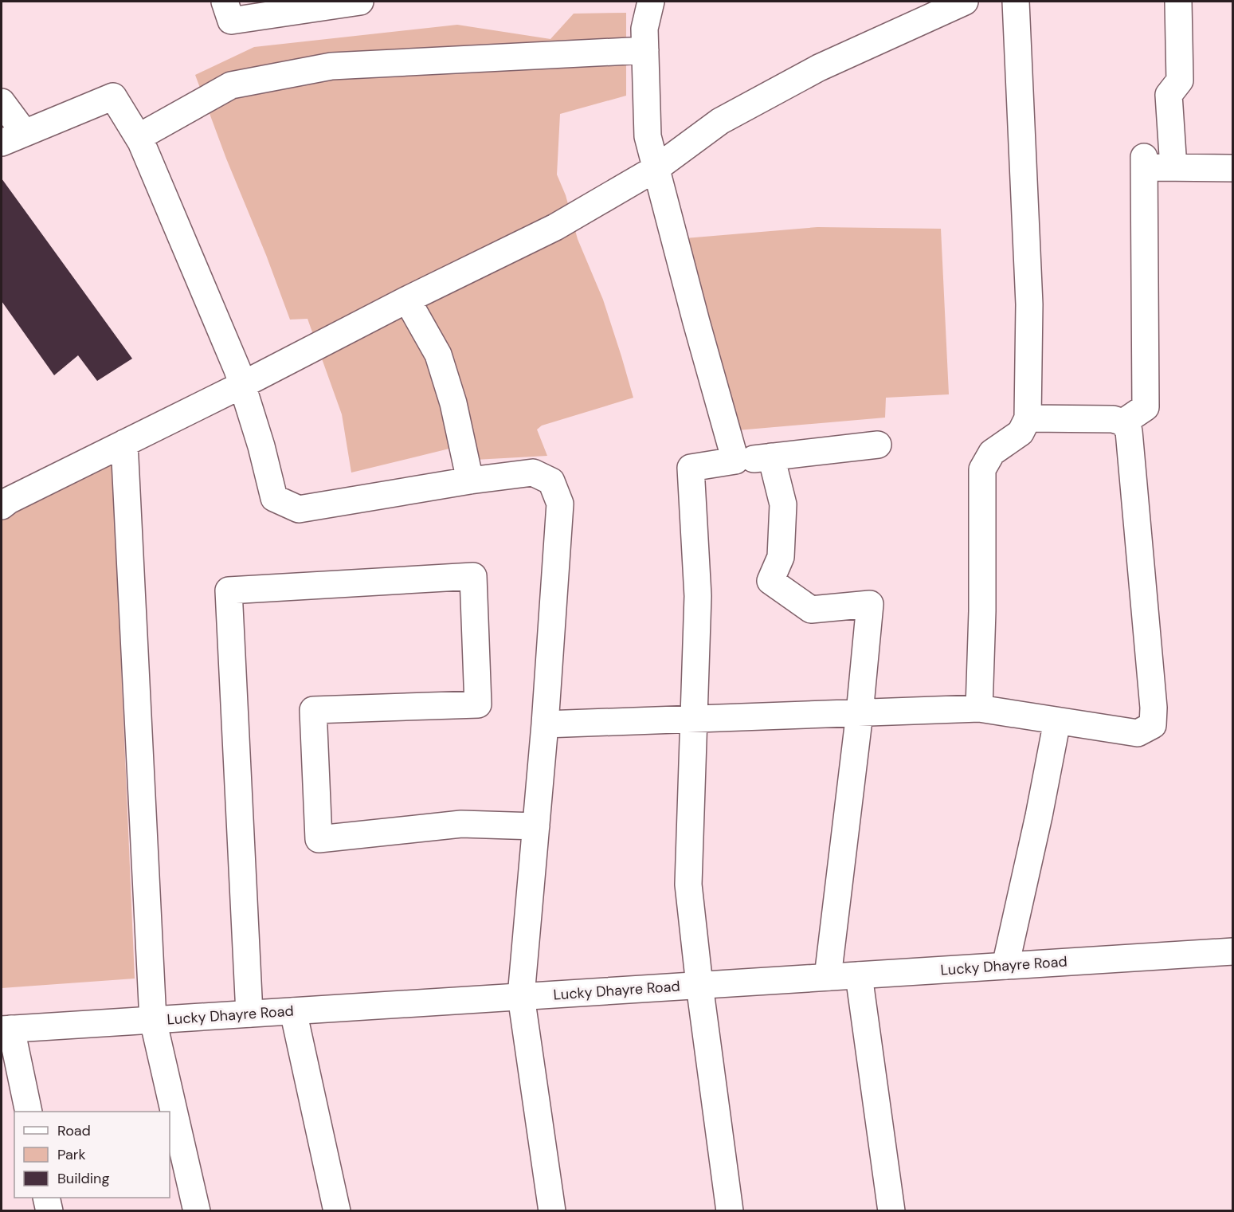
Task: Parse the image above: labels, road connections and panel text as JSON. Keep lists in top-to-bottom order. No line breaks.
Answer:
{"streets":{"street":["Lucky Dhayre Road"]},"legend":["Road","Park","Building"]}
